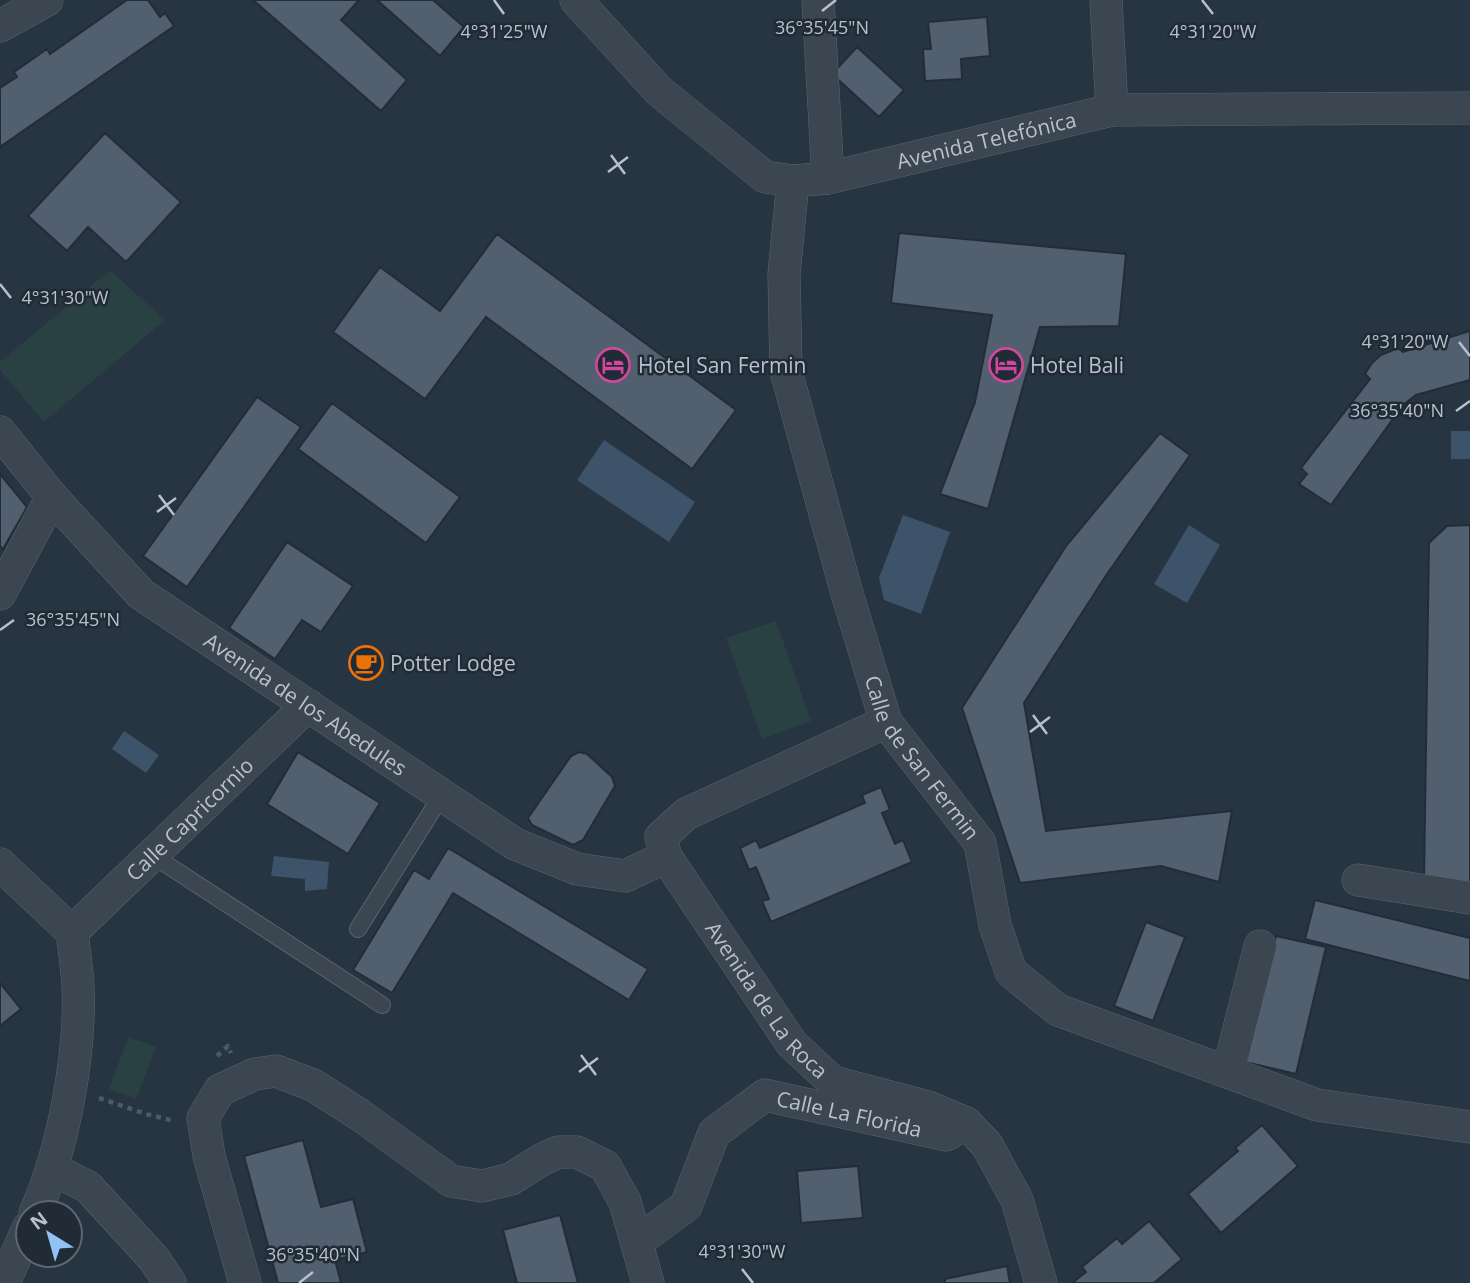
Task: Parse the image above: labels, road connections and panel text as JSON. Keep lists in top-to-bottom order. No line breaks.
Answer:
{"streets":{"street":["Avenida Telefónica","Avenida de los Abedules","Calle de San Fermin","Calle Capricornio","Avenida de La Roca","Calle La Florida"]},"crossings":[["Avenida Telefónica","Calle de San Fermin"],["Avenida de los Abedules","Calle Capricornio"],["Avenida de los Abedules","Avenida de La Roca"],["Avenida de La Roca","Calle La Florida"]],"places":{"hotel":["Hotel San Fermin","Hotel Bali"],"cafe":["Potter Lodge"]},"north":"top left","coordinates":["36°35'45\"N","4°31'25\"W","4°31'20\"W","4°31'30\"W","36°35'40\"N"]}
